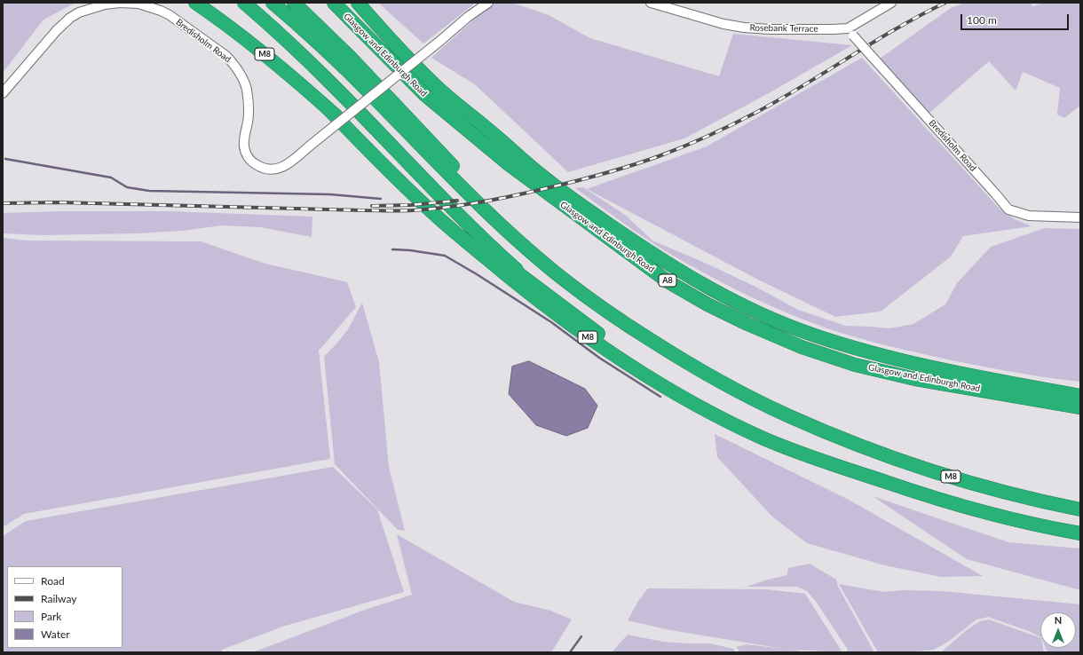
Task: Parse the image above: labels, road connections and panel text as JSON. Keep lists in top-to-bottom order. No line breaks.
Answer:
{"streets":{"highway":["M8","Glasgow and Edinburgh Road","A8"],"street":["Rosebank Terrace","Bredisholm Road"]},"crossings":[["Rosebank Terrace","Bredisholm Road"]],"legend":["Road","Railway","Park","Water"],"scale_bar":"100 m","north":"top"}
